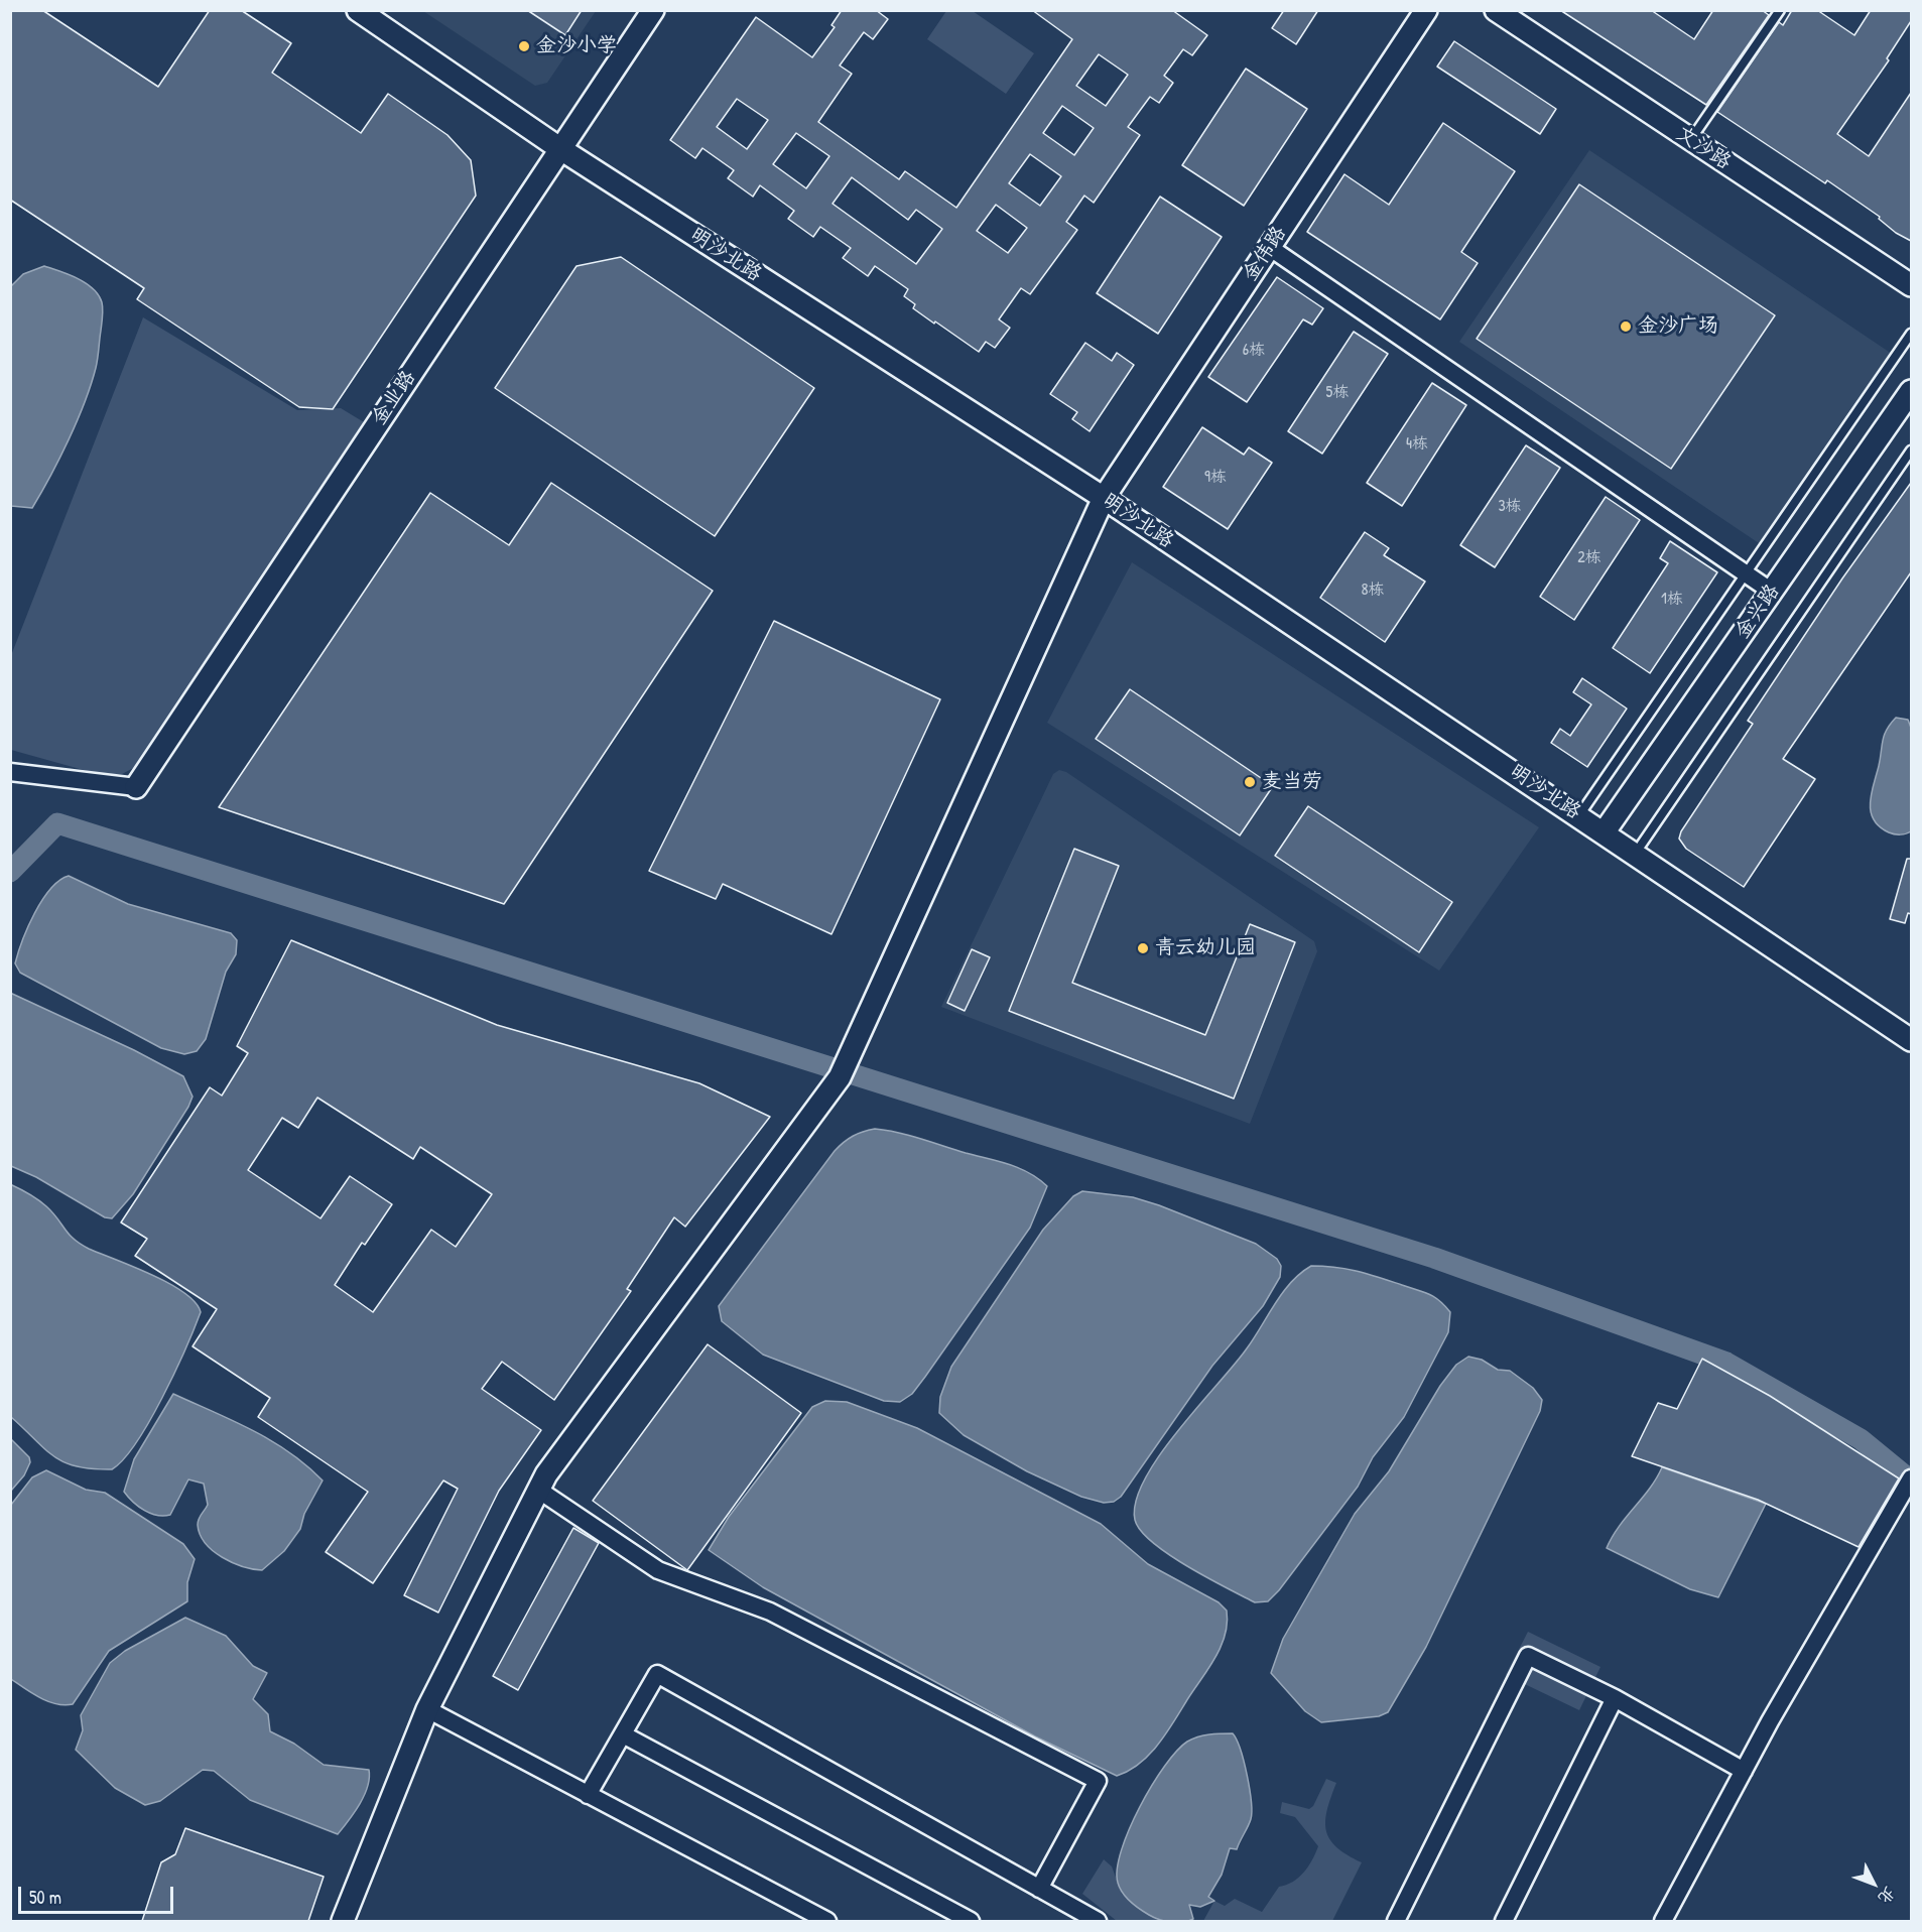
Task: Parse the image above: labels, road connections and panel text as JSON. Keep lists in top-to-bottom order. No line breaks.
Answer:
{"streets":{"street":["文沙路","金伟路","明沙北路","金业路","金兴路"]},"crossings":[["金伟路","明沙北路"],["明沙北路","金业路"],["明沙北路","金兴路"]],"places":["金沙小学","金沙广场","麦当劳","青云幼儿园"],"house_numbers":["6栋","5栋","4栋","9栋","3栋","2栋","8栋","1栋"],"scale_bar":"50 m","north":"bottom right"}
